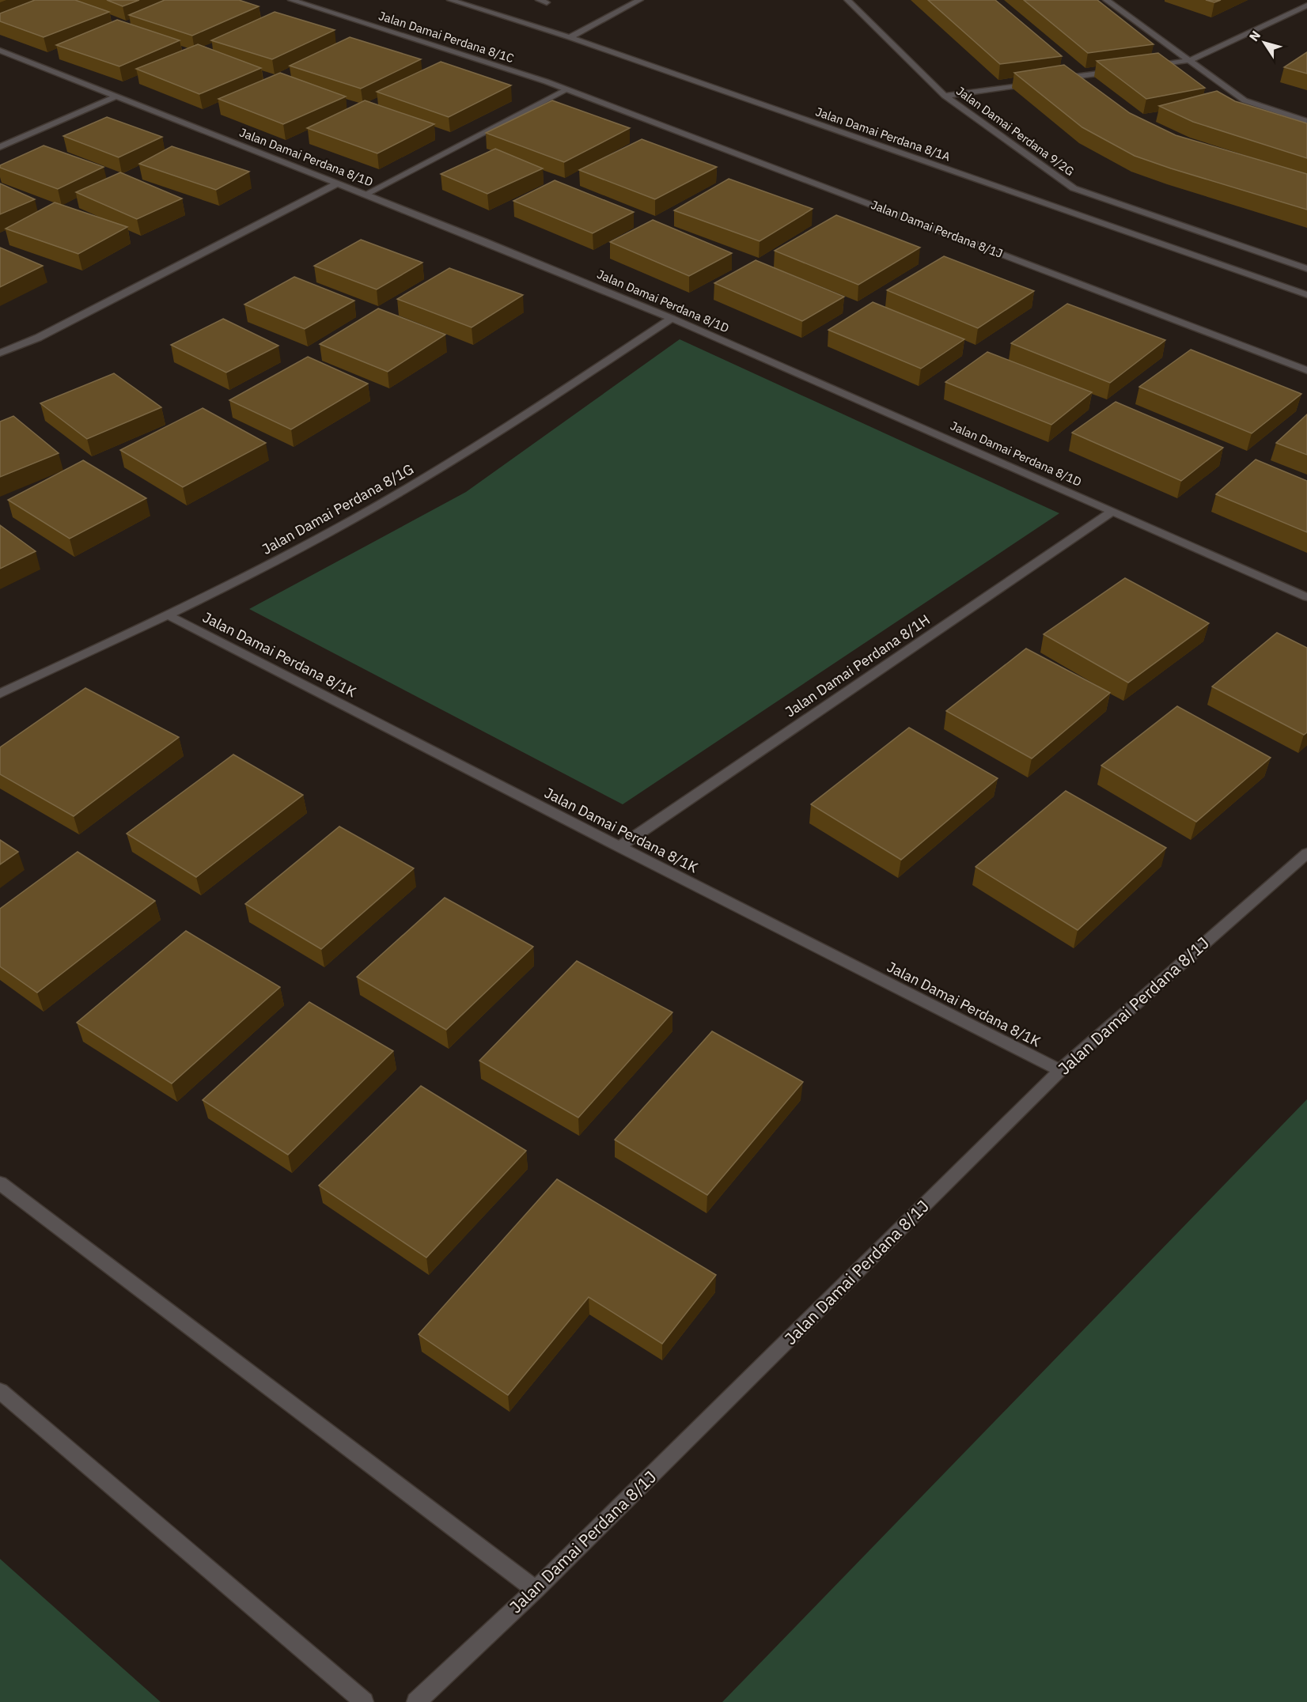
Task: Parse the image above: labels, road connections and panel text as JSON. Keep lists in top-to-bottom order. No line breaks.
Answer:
{"streets":{"street":["Jalan Damai Perdana 8/1C","Jalan Damai Perdana 9/2G","Jalan Damai Perdana 8/1A","Jalan Damai Perdana 8/1D","Jalan Damai Perdana 8/1J","Jalan Damai Perdana 8/1G","Jalan Damai Perdana 8/1K","Jalan Damai Perdana 8/1H"]},"crossings":[["Jalan Damai Perdana 8/1C","Jalan Damai Perdana 8/1J"],["Jalan Damai Perdana 8/1D","Jalan Damai Perdana 8/1G"],["Jalan Damai Perdana 8/1D","Jalan Damai Perdana 8/1H"],["Jalan Damai Perdana 8/1J","Jalan Damai Perdana 8/1K"],["Jalan Damai Perdana 8/1G","Jalan Damai Perdana 8/1K"],["Jalan Damai Perdana 8/1K","Jalan Damai Perdana 8/1H"]],"north":"top left"}
